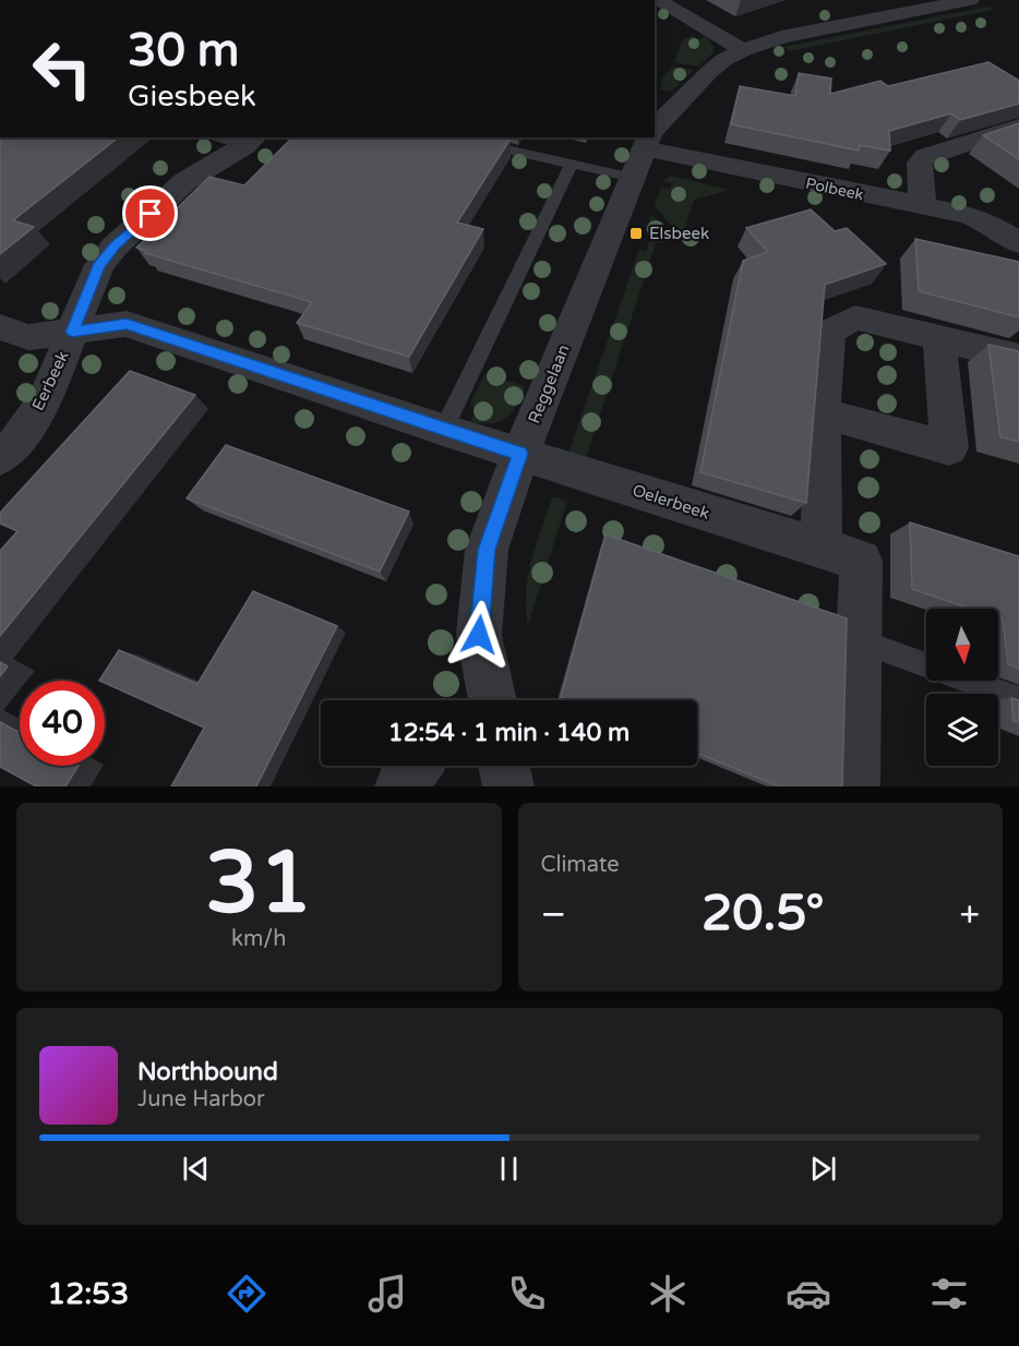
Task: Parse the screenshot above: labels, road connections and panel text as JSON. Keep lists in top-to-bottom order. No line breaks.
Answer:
{"streets":{"street":["Polbeek","Eerbeek","Reggelaan","Oelerbeek"]},"crossings":[["Polbeek","Reggelaan"],["Eerbeek","Oelerbeek"],["Reggelaan","Oelerbeek"]],"places":{"transit":["Elsbeek"]},"north":"bottom","page":{"turn":["30 m","Giesbeek"],"limit":"40","trip":"12:54 · 1 min · 140 m","tile":[["31","km/h"],"Climate"],"heat":["−","20.5°","+"],"song":["Northbound","June Harbor"],"tabs":"12:53"}}
